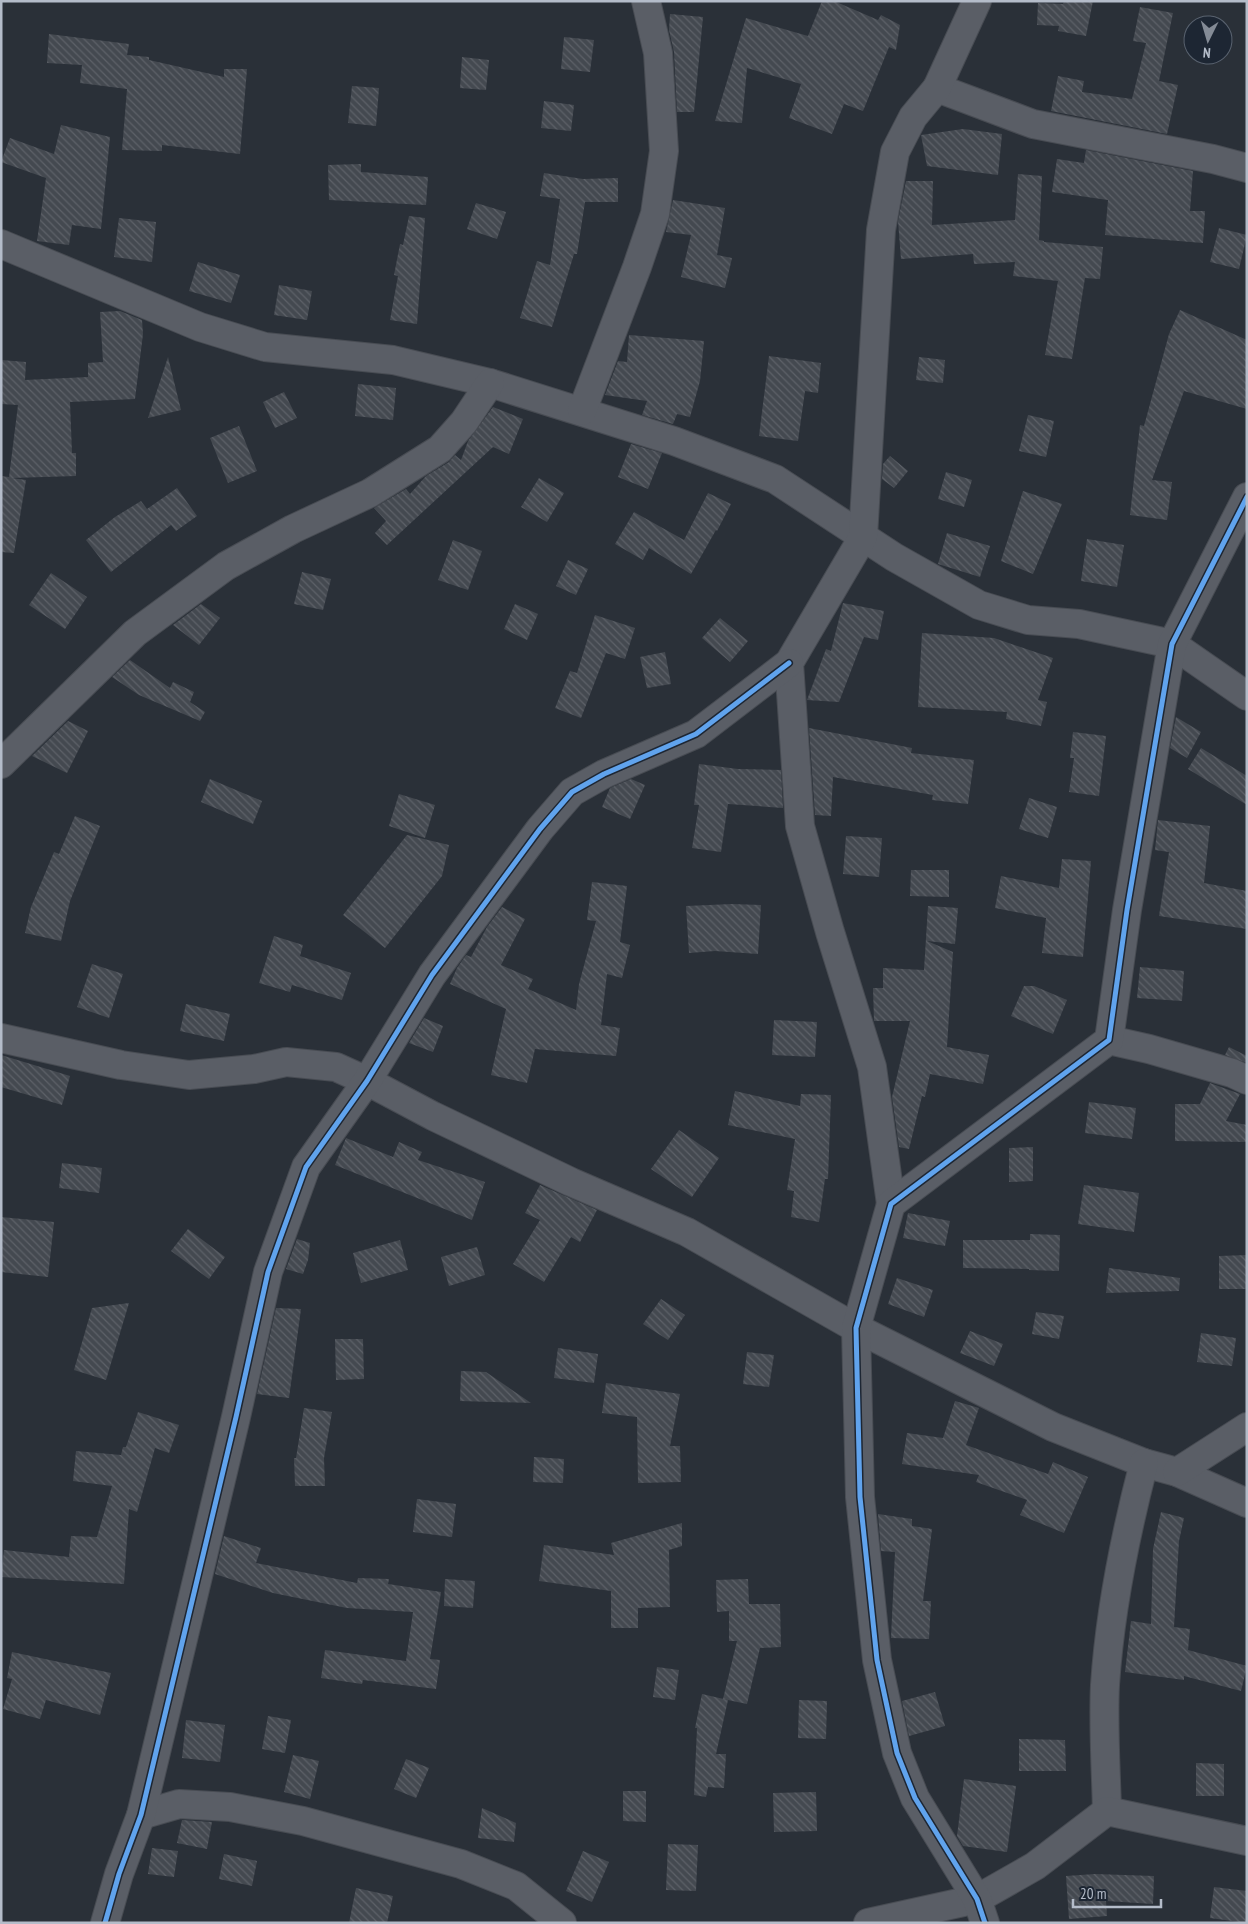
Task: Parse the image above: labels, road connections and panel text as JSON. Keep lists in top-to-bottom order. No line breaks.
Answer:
{"scale_bar":"20 m","north":"bottom"}
